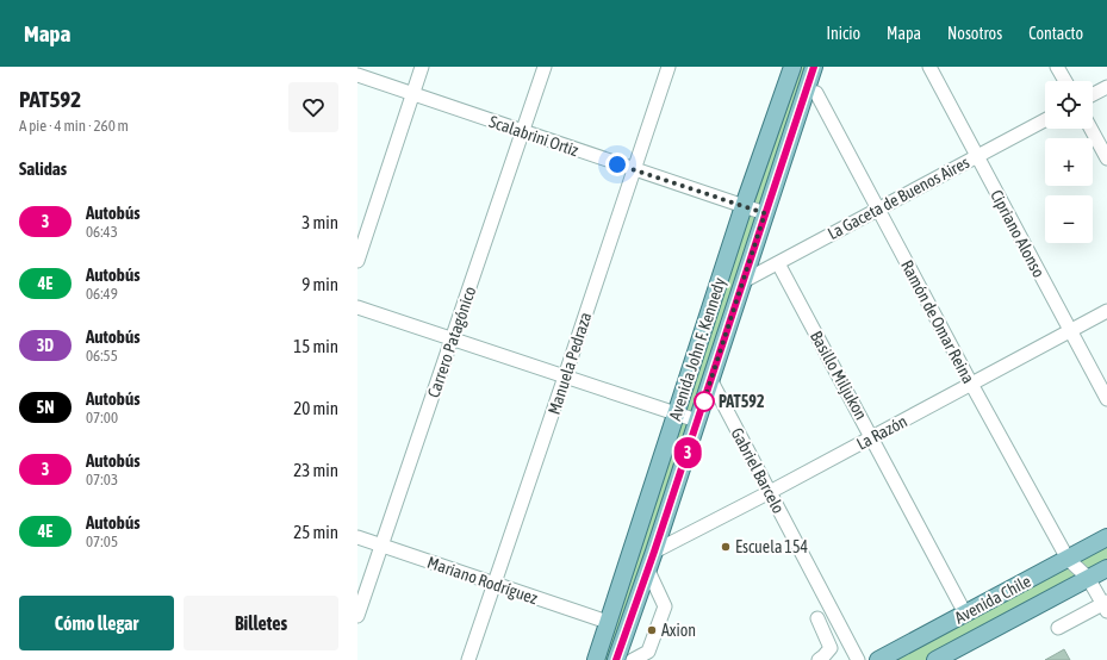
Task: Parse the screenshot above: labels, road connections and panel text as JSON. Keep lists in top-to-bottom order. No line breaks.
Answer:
{"streets":{"main road":["Avenida John F. Kennedy","Avenida Chile"],"street":["Scalabrini Ortiz","La Gaceta de Buenos Aires","Cipriano Alonso","Ramón de Omar Reina","Carrero Patagónico","Manuela Pedraza","Basillo Miljukon","La Razón","Gabriel Barcelo","Mariano Rodríguez"]},"crossings":[["Scalabrini Ortiz","Carrero Patagónico"],["Scalabrini Ortiz","Avenida John F. Kennedy"],["Scalabrini Ortiz","Manuela Pedraza"],["La Gaceta de Buenos Aires","Cipriano Alonso"],["La Gaceta de Buenos Aires","Ramón de Omar Reina"],["La Gaceta de Buenos Aires","Avenida John F. Kennedy"],["La Gaceta de Buenos Aires","Basillo Miljukon"],["Cipriano Alonso","La Razón"],["Ramón de Omar Reina","Avenida John F. Kennedy"],["Ramón de Omar Reina","La Razón"],["Ramón de Omar Reina","Avenida Chile"],["Carrero Patagónico","Mariano Rodríguez"],["Avenida John F. Kennedy","La Razón"],["Avenida John F. Kennedy","Gabriel Barcelo"],["Avenida John F. Kennedy","Mariano Rodríguez"],["Manuela Pedraza","Mariano Rodríguez"],["Basillo Miljukon","La Razón"],["Basillo Miljukon","Avenida Chile"],["La Razón","Gabriel Barcelo"]],"places":["PAT592","Escuela 154","Axion"],"lines":["bus line 3"],"page":{"header":"Mapa","nav":["Inicio","Mapa","Nosotros","Contacto"],"heading":[["PAT592","A pie · 4 min · 260 m"],"Salidas"],"on_map":"3","map_buttons":["+","−"],"list":[{"mark":"3","name":"Autobús","note":"06:43","value":"3 min"},{"mark":"4E","name":"Autobús","note":"06:49","value":"9 min"},{"mark":"3D","name":"Autobús","note":"06:55","value":"15 min"},{"mark":"5N","name":"Autobús","note":"07:00","value":"20 min"},{"mark":"3","name":"Autobús","note":"07:03","value":"23 min"},{"mark":"4E","name":"Autobús","note":"07:05","value":"25 min"}],"buttons":["Cómo llegar","Billetes"]}}
